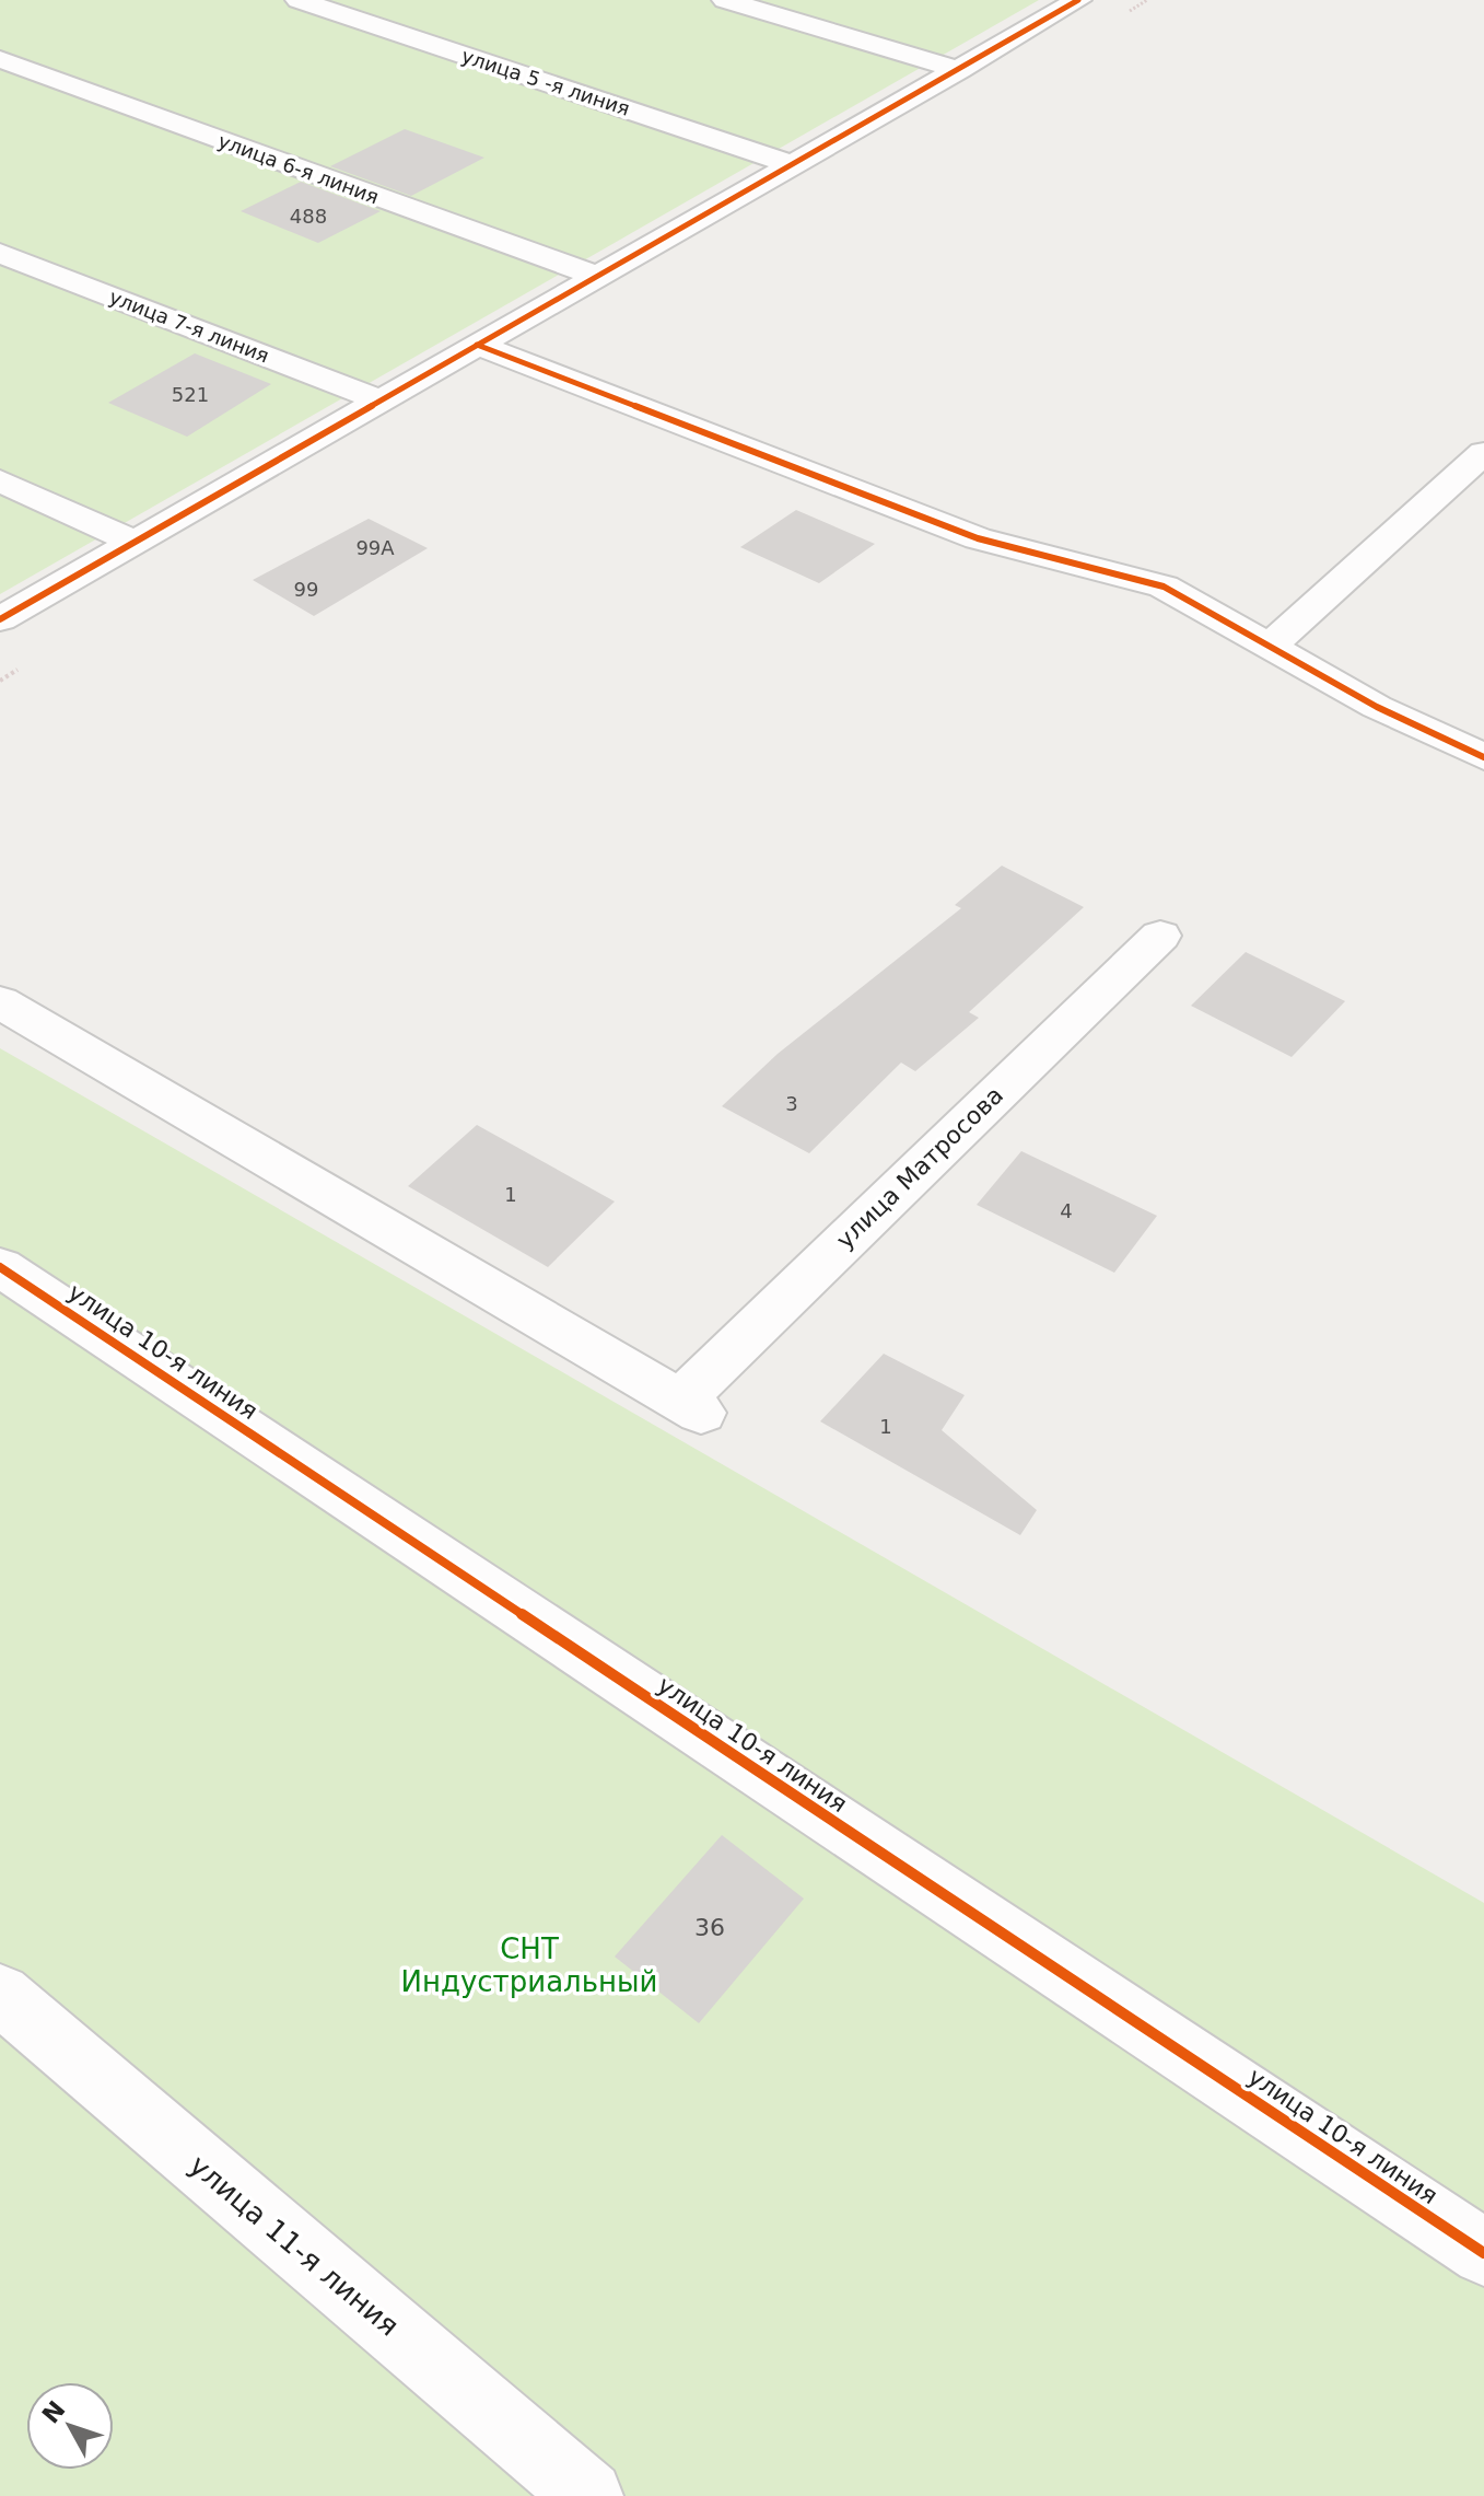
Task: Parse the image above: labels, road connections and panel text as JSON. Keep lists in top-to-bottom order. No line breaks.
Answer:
{"streets":{"street":["улица 5 -я линия","улица 6-я линия","улица 7-я линия","улица Матросова","улица 10-я линия","улица 11-я линия"]},"parks":["СНТ Индустриальный"],"house_numbers":["488","521","99А","99","3","1","4","1","36"],"north":"top left"}
